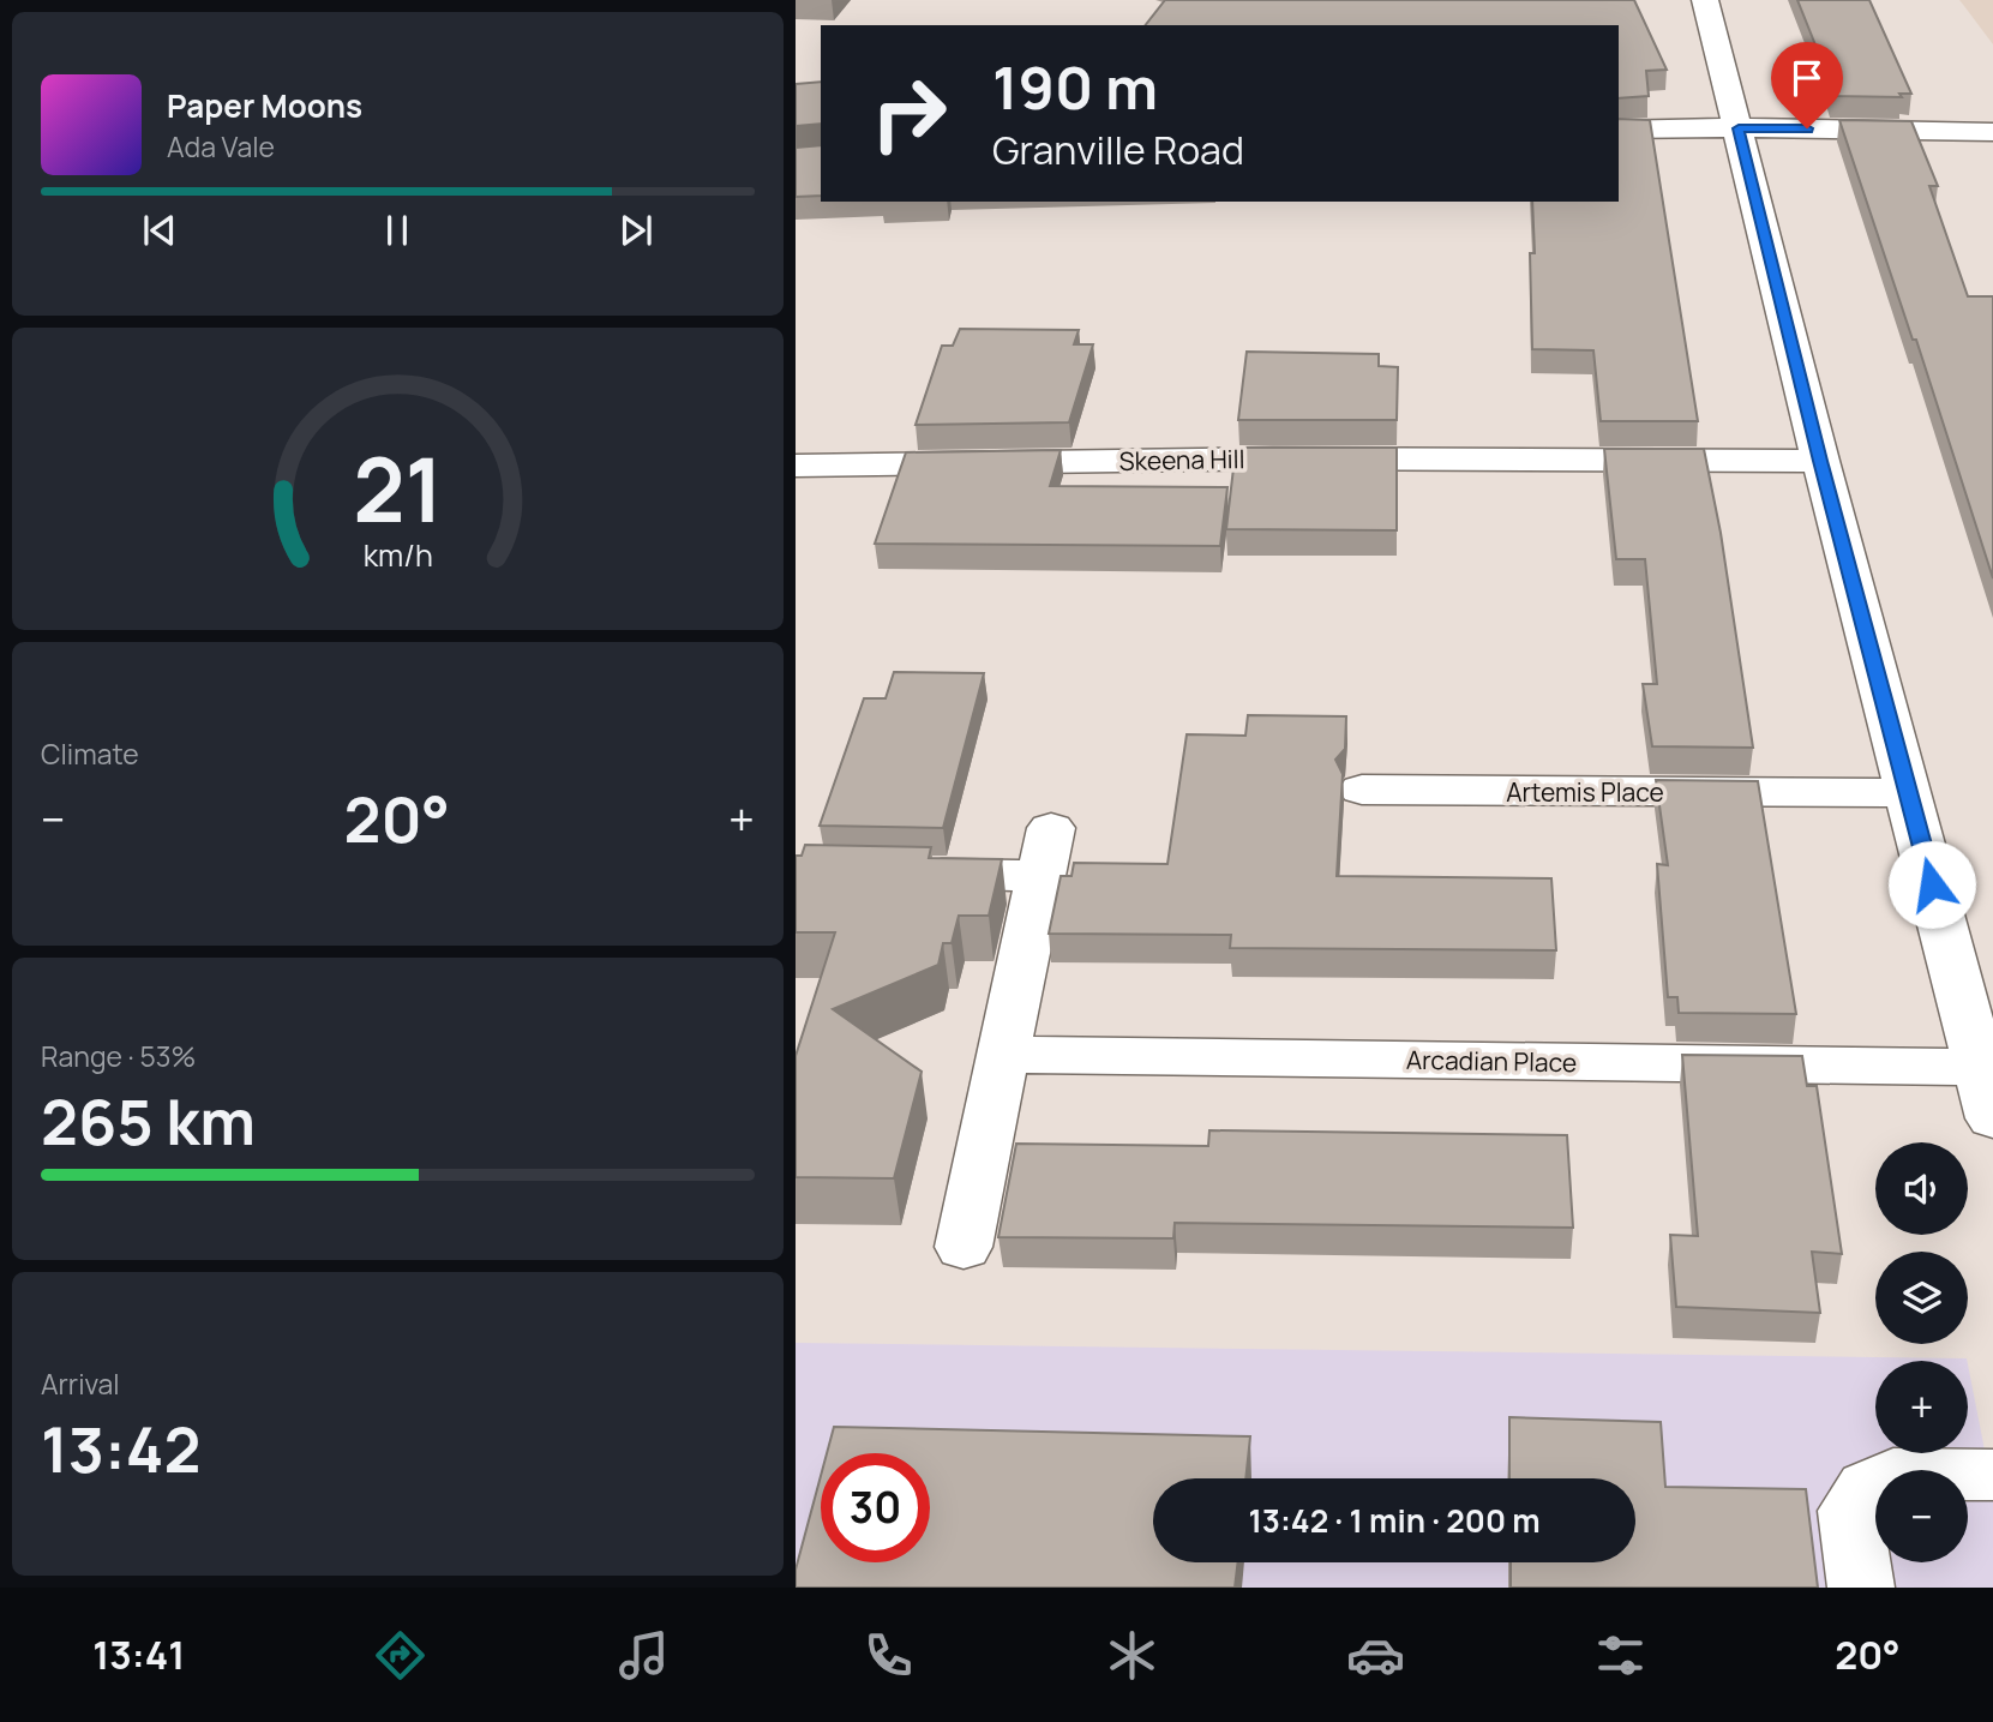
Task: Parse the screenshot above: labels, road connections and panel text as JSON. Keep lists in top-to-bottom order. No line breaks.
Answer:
{"streets":{"street":["Skeena Hill","Artemis Place","Arcadian Place"]},"page":{"turn":["190 m","Granville Road"],"song":["Paper Moons","Ada Vale"],"tile":["Climate",["Range · 53%","265 km"],["Arrival","13:42"]],"heat":["−","20°","+"],"map_buttons":["+","−"],"limit":"30","trip":"13:42 · 1 min · 200 m","tabs":["13:41","20°"],"gauge":["21","km/h"]}}
